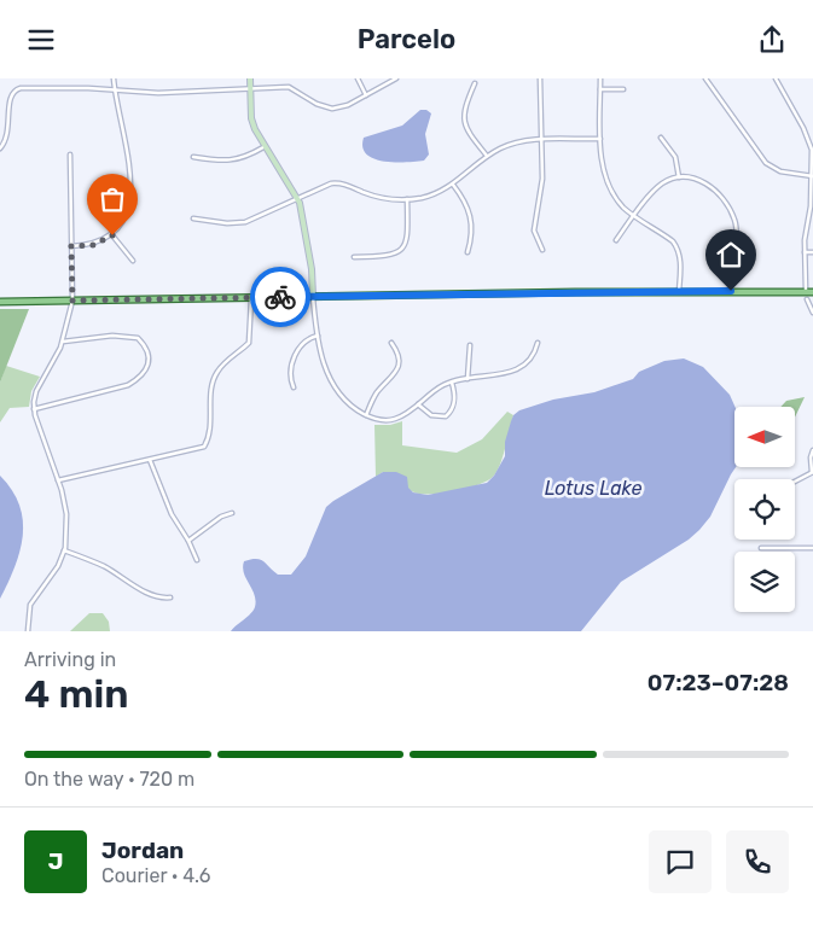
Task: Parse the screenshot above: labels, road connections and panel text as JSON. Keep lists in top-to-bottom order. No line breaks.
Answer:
{"water":["Lotus Lake"],"north":"left","page":{"header":"Parcelo","heading":["4 min","Arriving in","07:23–07:28"],"panel":["Jordan","Courier · 4.6"],"bar":"On the way · 720 m","round":"J"}}
